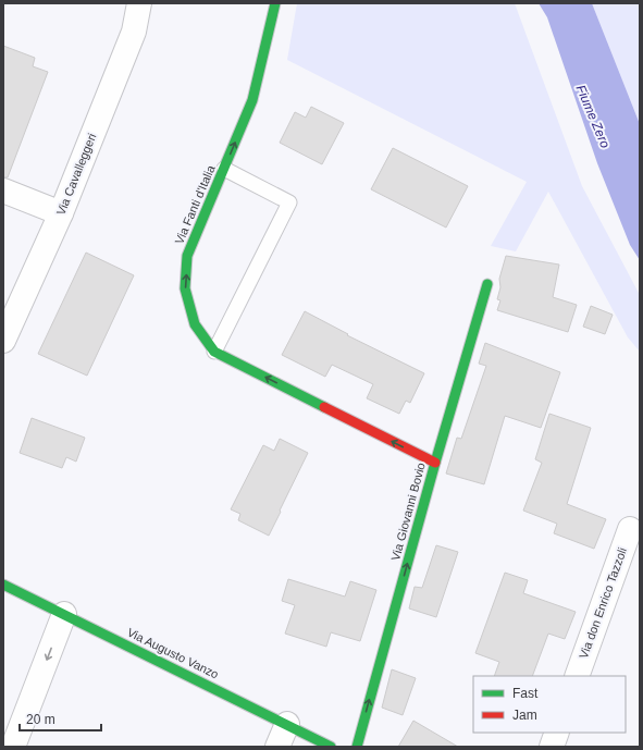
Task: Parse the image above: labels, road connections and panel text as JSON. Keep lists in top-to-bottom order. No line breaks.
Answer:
{"streets":{"street":["Via Cavalleggeri","Via Fanti d'Italia","Via Giovanni Bovio","Via don Enrico Tazzoli","Via Augusto Vanzo"]},"crossings":[["Via Fanti d'Italia","Via Giovanni Bovio"]],"one_way":["Via Giovanni Bovio"],"water":["Fiume Zero"],"legend":["Fast","Jam"],"scale_bar":"20 m"}
